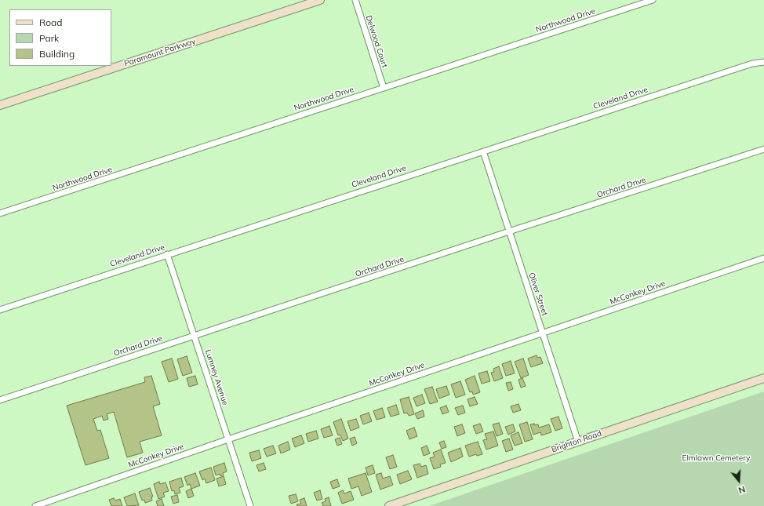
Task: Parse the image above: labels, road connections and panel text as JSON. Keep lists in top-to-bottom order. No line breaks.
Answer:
{"streets":{"street":["Northwood Drive","Delwood Court","Paramount Parkway","Cleveland Drive","Orchard Drive","McConkey Drive","Oliver Street","Lumney Avenue","Brighton Road"]},"crossings":[["Northwood Drive","Delwood Court"],["Cleveland Drive","Oliver Street"],["Cleveland Drive","Lumney Avenue"],["Orchard Drive","Oliver Street"],["Orchard Drive","Lumney Avenue"],["McConkey Drive","Oliver Street"],["McConkey Drive","Lumney Avenue"],["Oliver Street","Brighton Road"]],"parks":["Elmlawn Cemetery"],"legend":["Road","Park","Building"],"north":"bottom"}
